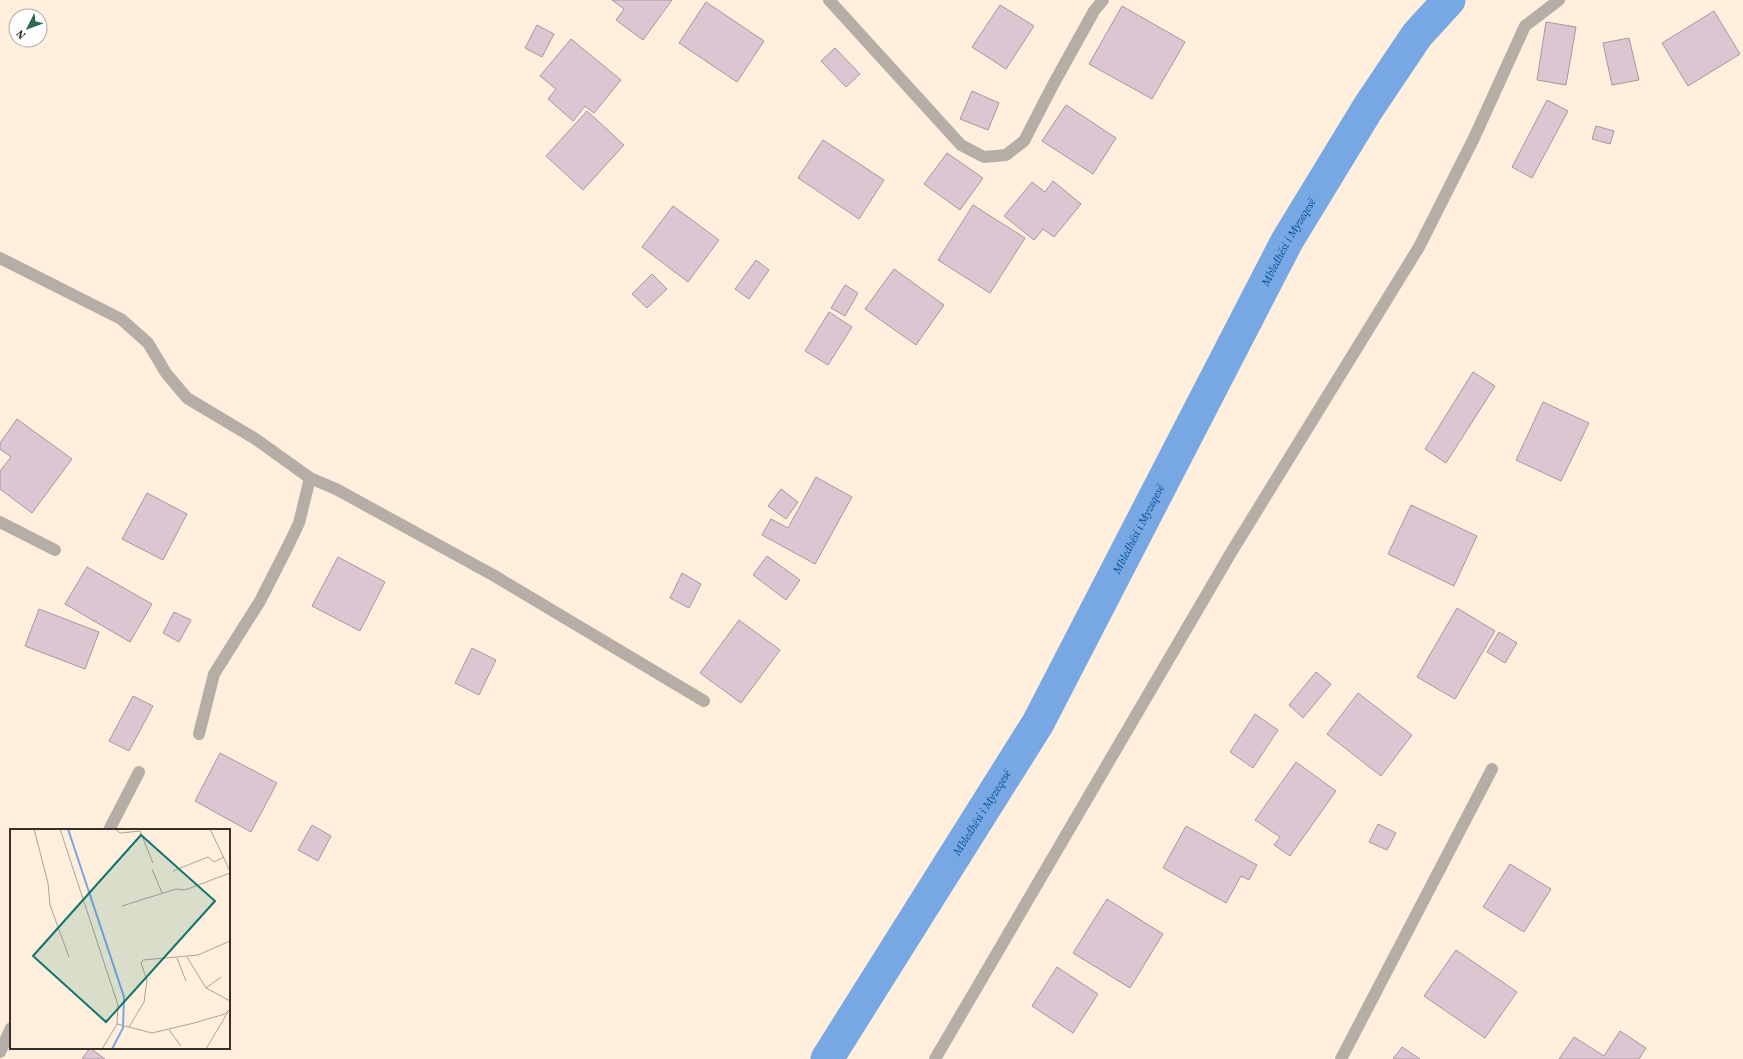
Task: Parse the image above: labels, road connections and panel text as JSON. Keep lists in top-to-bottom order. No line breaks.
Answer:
{"water":["Mbledhësi i Myzeqesë"],"north":"bottom left"}
